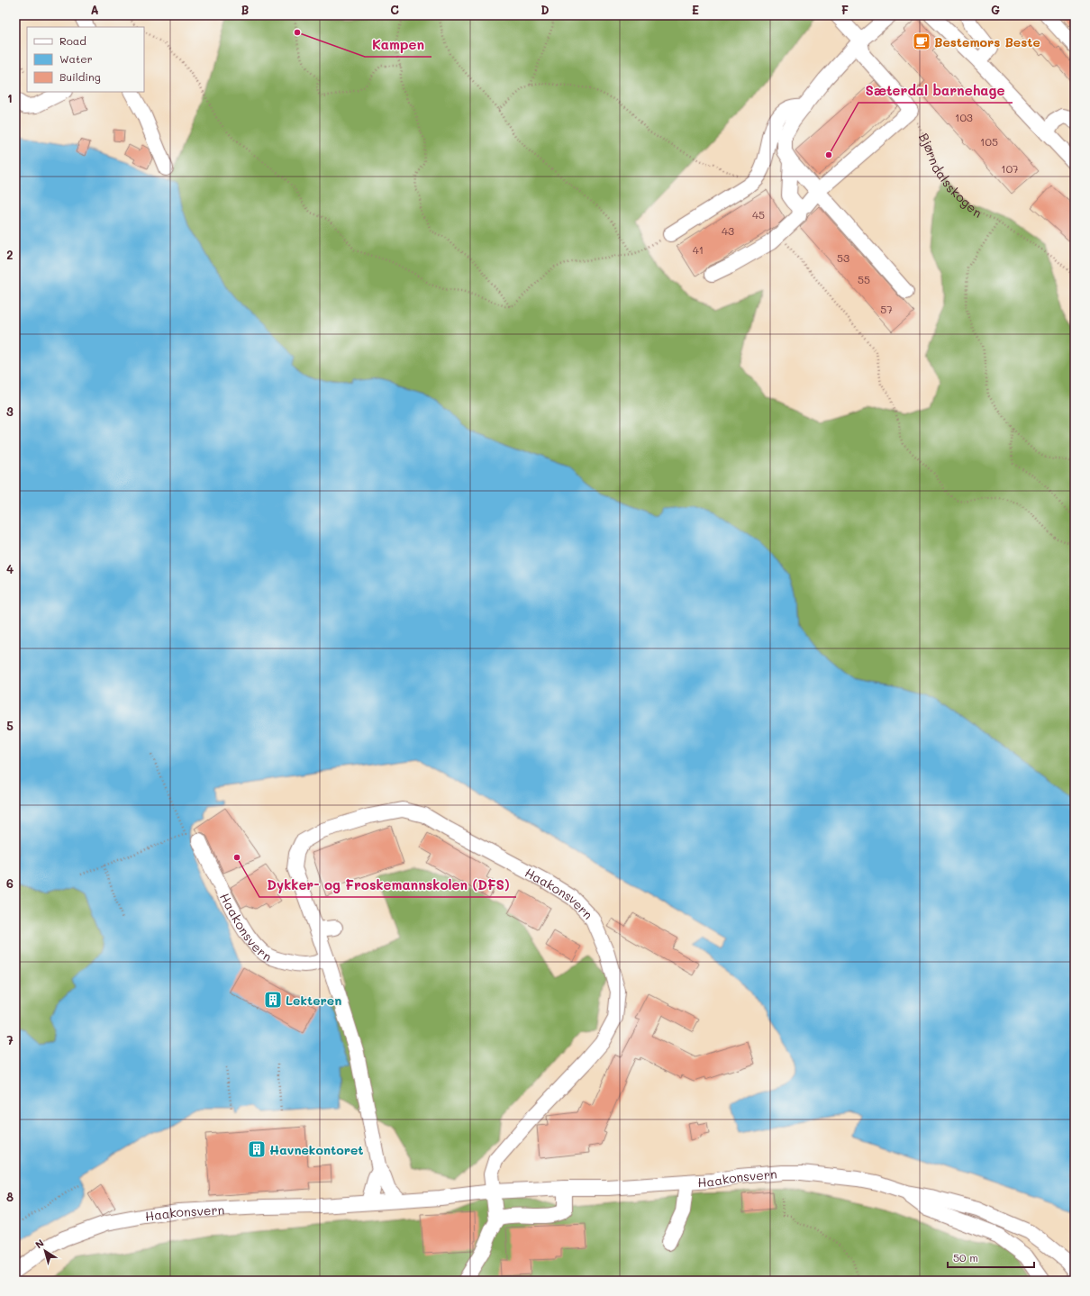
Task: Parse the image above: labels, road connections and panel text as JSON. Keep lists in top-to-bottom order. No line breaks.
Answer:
{"streets":{"street":["Haakonsvern"],"path":["Bjørndalsskogen"]},"places":{"other":["Kampen","Sæterdal barnehage","Dykker- og Froskemannskolen (DFS)"],"cafe":["Bestemors Beste"],"building":["Lekteren","Havnekontoret"]},"house_numbers":["103","105","107","45","43","41","53","55","57"],"legend":["Road","Water","Building"],"scale_bar":"50 m","north":"top left","grid":{"columns":["A","B","C","D","E","F","G"],"rows":["1","2","3","4","5","6","7","8"]}}
